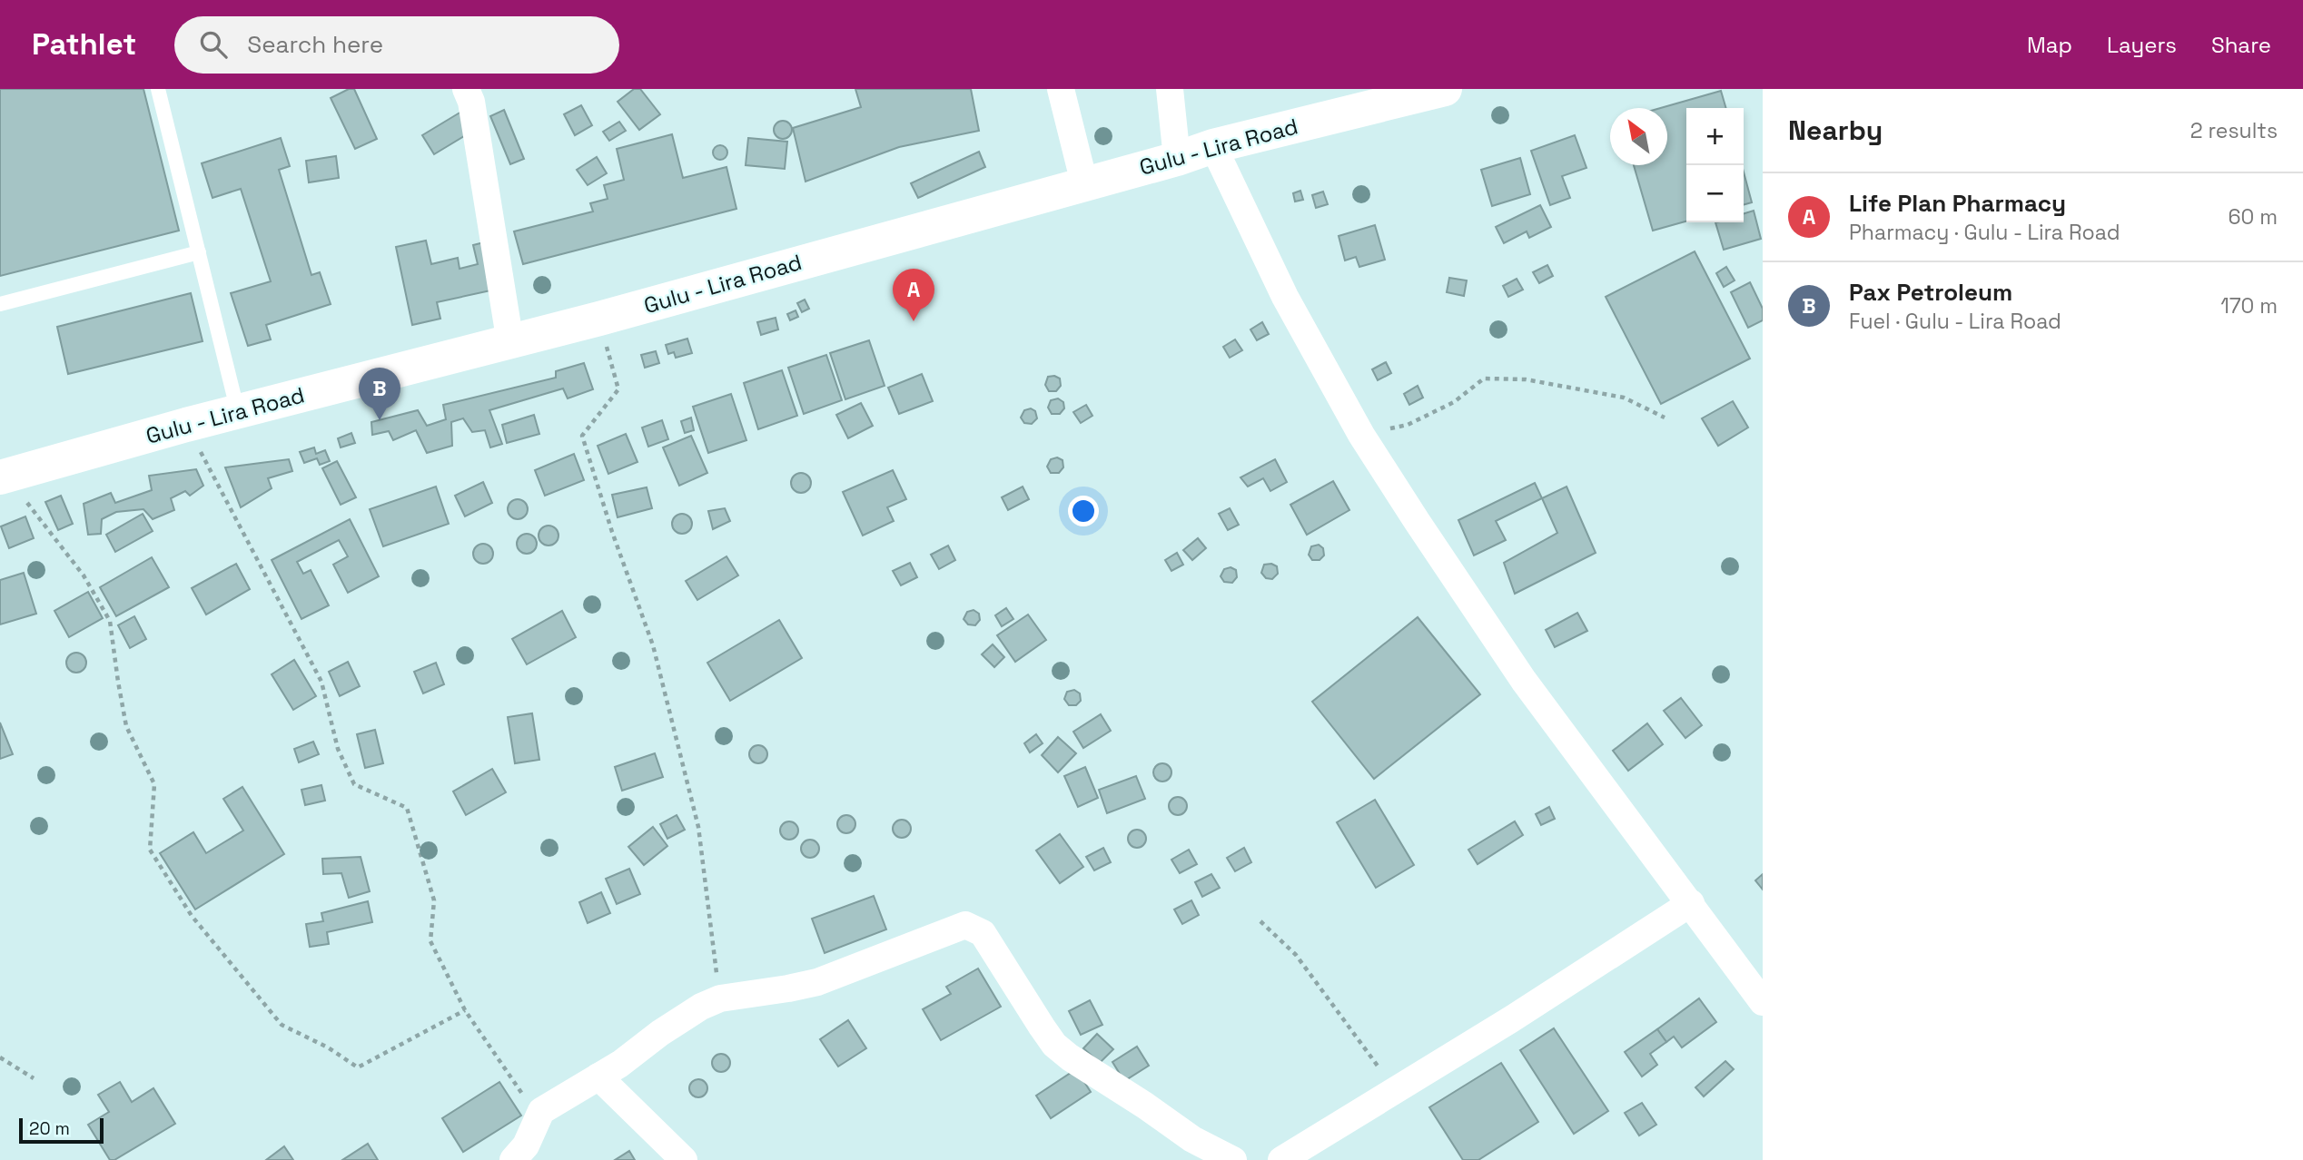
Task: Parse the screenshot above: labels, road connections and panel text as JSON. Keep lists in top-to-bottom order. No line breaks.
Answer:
{"streets":{"main road":["Gulu - Lira Road"]},"scale_bar":"20 m","north":"top left","page":{"header":"Pathlet","search":"Search here","nav":["Map","Layers","Share"],"heading":["Nearby","2 results"],"map_buttons":["+","−"],"list":[{"mark":"A","name":"Life Plan Pharmacy","note":"Pharmacy · Gulu - Lira Road","value":"60 m"},{"mark":"B","name":"Pax Petroleum","note":"Fuel · Gulu - Lira Road","value":"170 m"}],"pins":["A","B"],"scale":"20 m"}}
